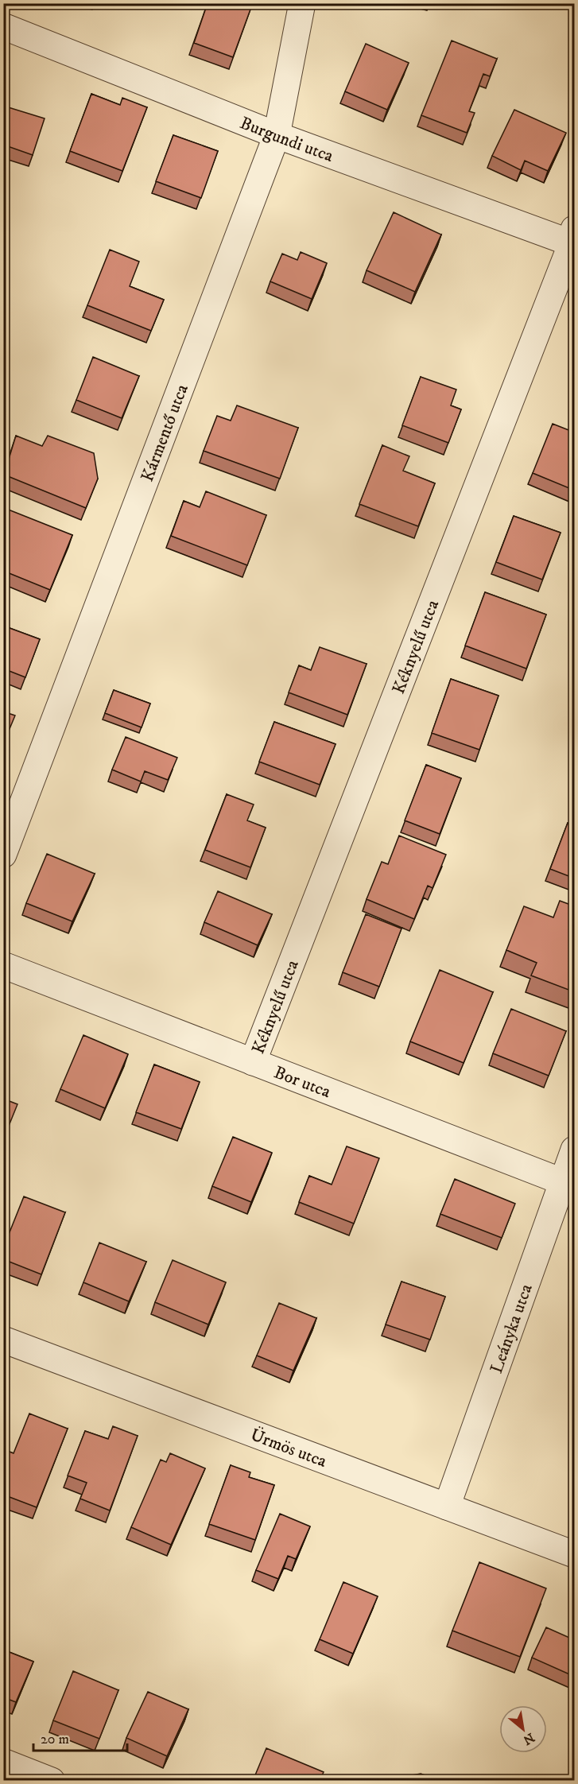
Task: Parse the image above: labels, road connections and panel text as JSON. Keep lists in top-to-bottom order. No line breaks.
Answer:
{"streets":{"street":["Burgundi utca","Kármentő utca","Kéknyelű utca","Bor utca","Leányka utca","Ürmös utca"]},"crossings":[["Burgundi utca","Kármentő utca"],["Burgundi utca","Kéknyelű utca"],["Kéknyelű utca","Bor utca"],["Bor utca","Leányka utca"],["Leányka utca","Ürmös utca"]],"scale_bar":"20 m","north":"bottom right"}
